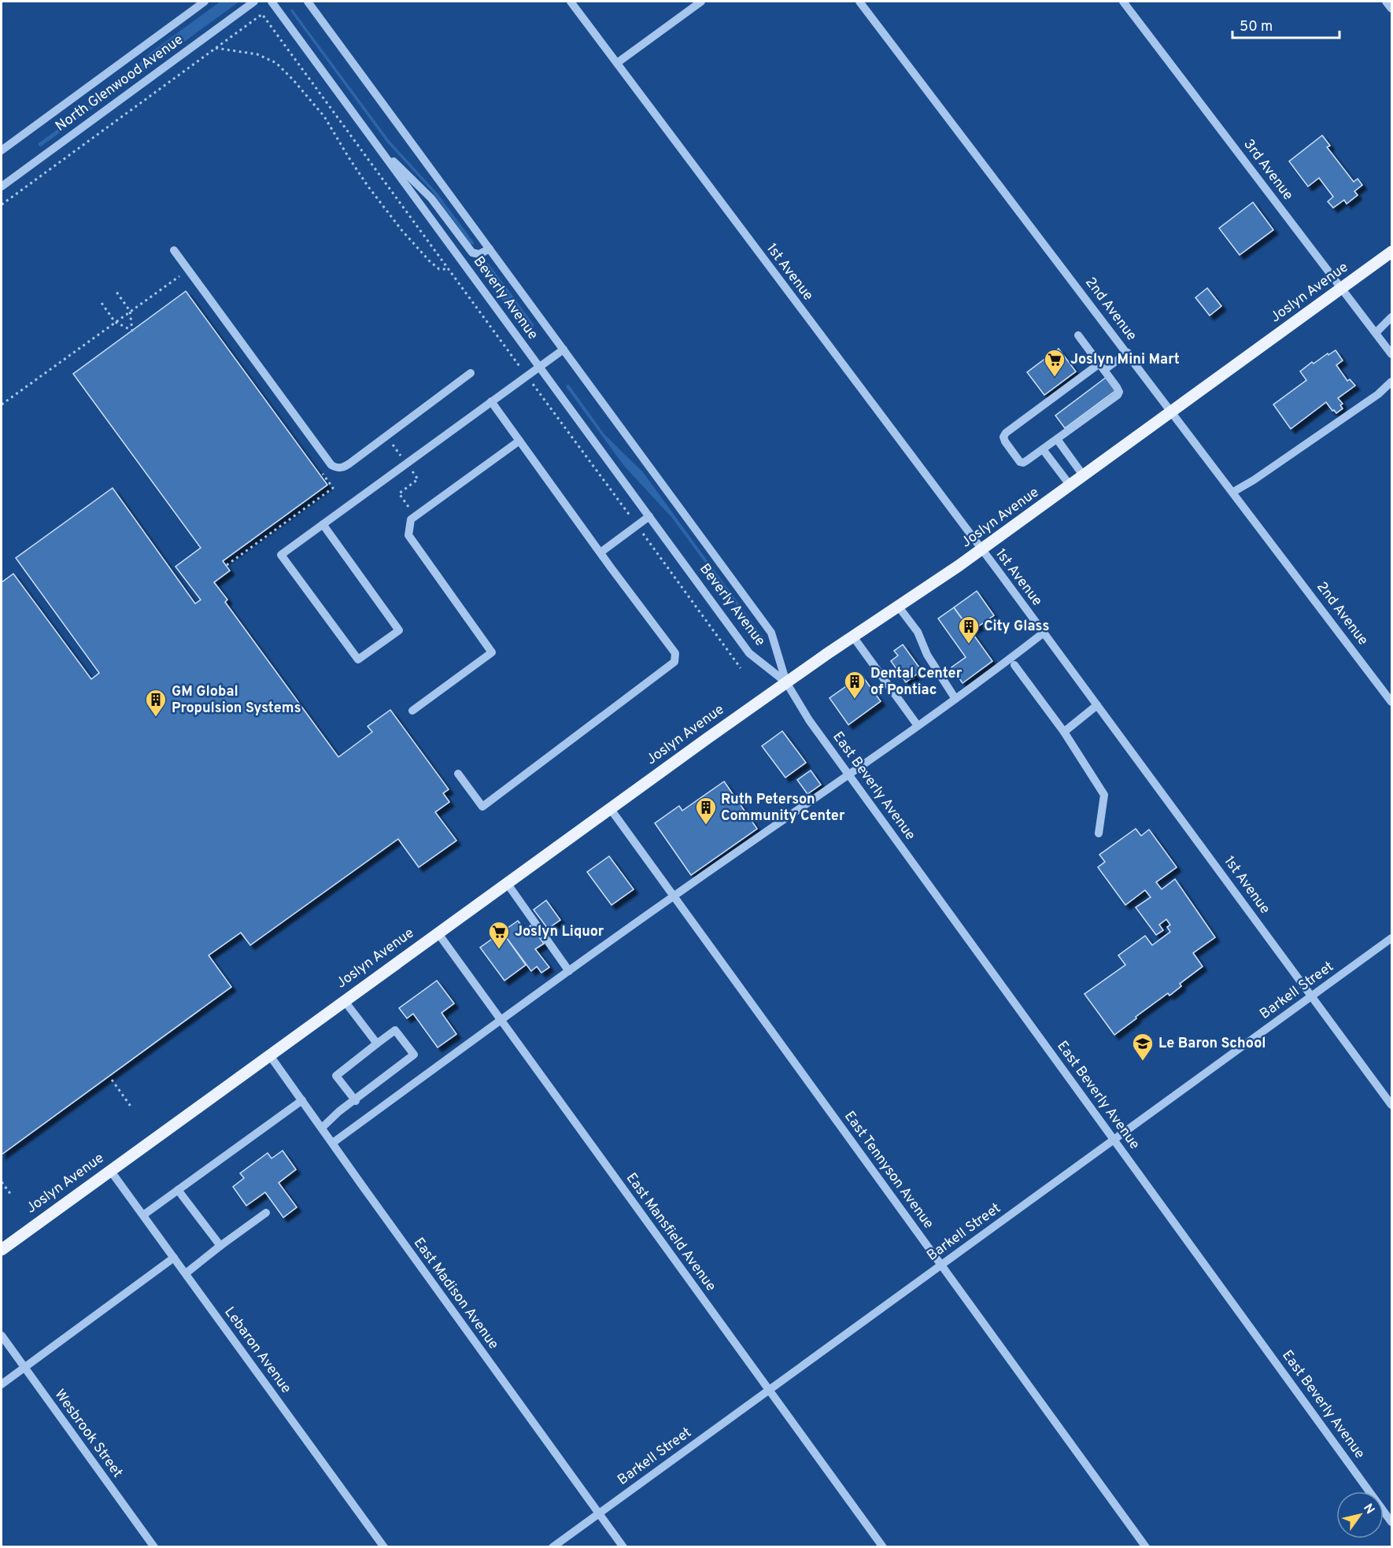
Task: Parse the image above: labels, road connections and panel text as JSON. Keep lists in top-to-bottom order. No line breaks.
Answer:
{"streets":{"main road":["Joslyn Avenue"],"street":["North Glenwood Avenue","3rd Avenue","1st Avenue","Beverly Avenue","2nd Avenue","East Beverly Avenue","Barkell Street","East Tennyson Avenue","East Mansfield Avenue","East Madison Avenue","Lebaron Avenue","Wesbrook Street"]},"crossings":[["3rd Avenue","Joslyn Avenue"],["1st Avenue","Joslyn Avenue"],["1st Avenue","Barkell Street"],["Joslyn Avenue","Beverly Avenue"],["Joslyn Avenue","2nd Avenue"],["Joslyn Avenue","East Beverly Avenue"],["Joslyn Avenue","East Tennyson Avenue"],["Joslyn Avenue","East Mansfield Avenue"],["Joslyn Avenue","East Madison Avenue"],["Joslyn Avenue","Lebaron Avenue"],["Beverly Avenue","East Beverly Avenue"],["East Beverly Avenue","Barkell Street"],["Barkell Street","East Tennyson Avenue"],["Barkell Street","East Mansfield Avenue"],["Barkell Street","East Madison Avenue"]],"places":{"supermarket":["Joslyn Mini Mart","Joslyn Liquor"],"building":["City Glass","Dental Center of Pontiac","GM Global Propulsion Systems","Ruth Peterson Community Center"],"school or university":["Le Baron School"]},"scale_bar":"50 m","north":"top right"}
